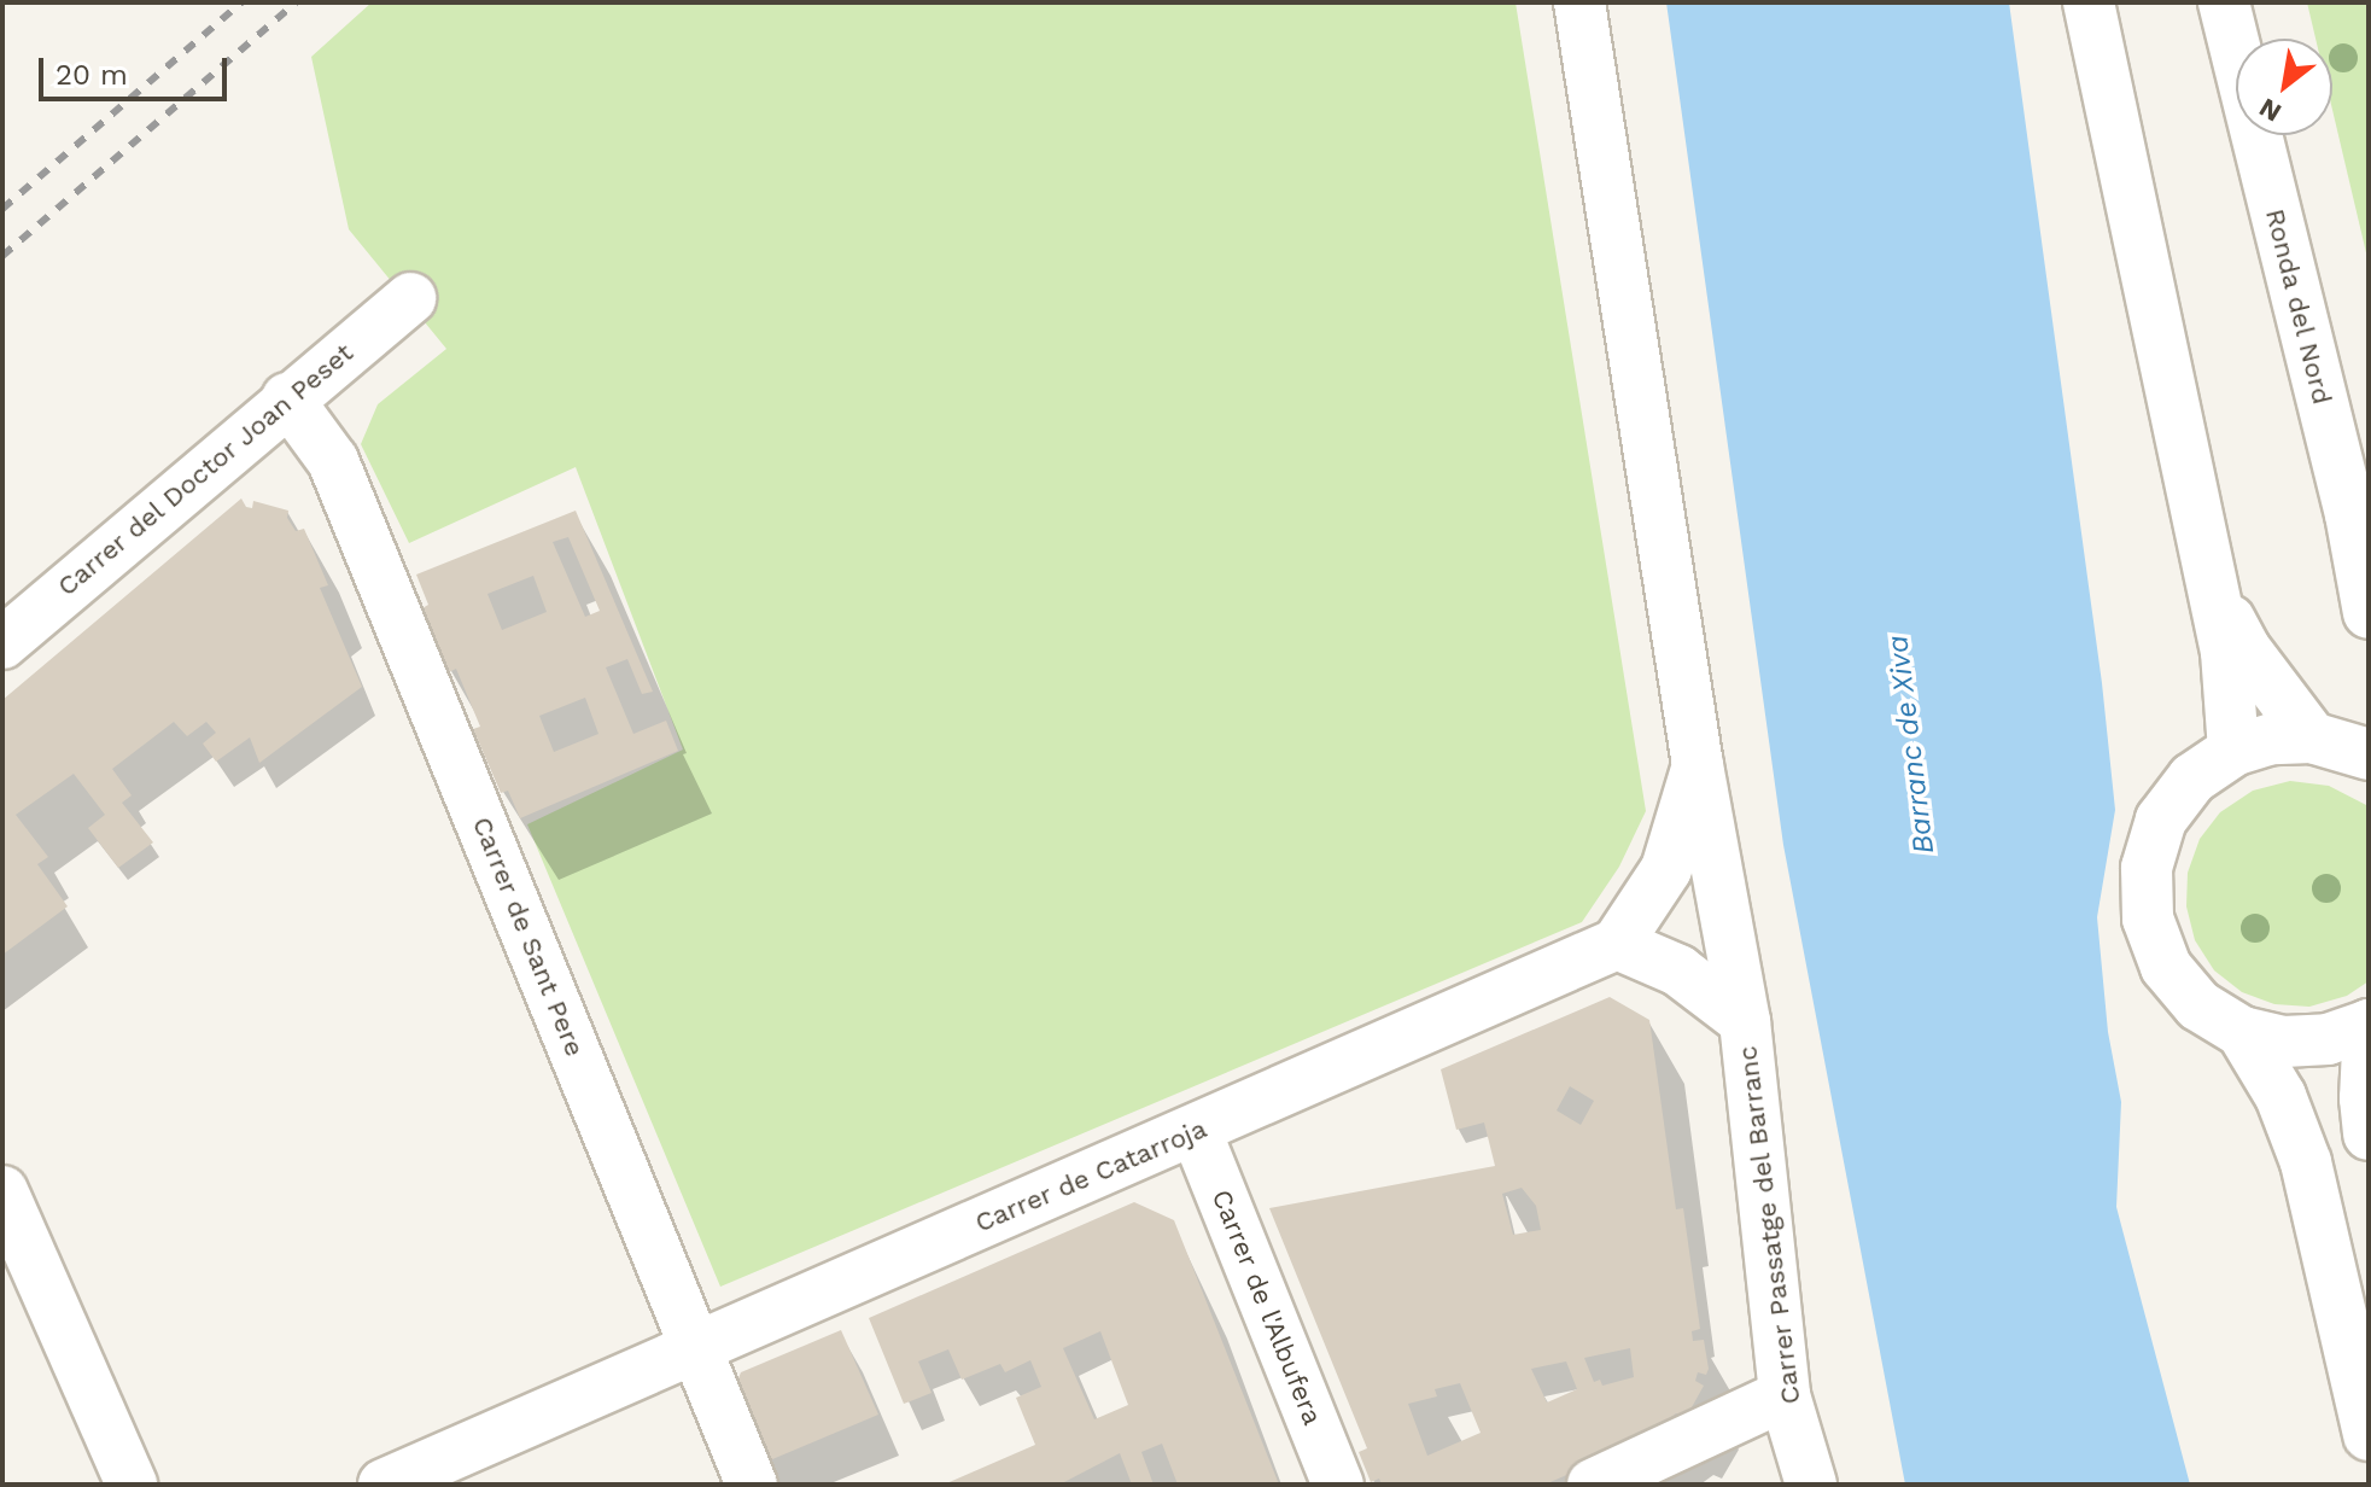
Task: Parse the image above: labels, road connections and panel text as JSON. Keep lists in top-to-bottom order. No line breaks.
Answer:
{"streets":{"street":["Ronda del Nord","Carrer del Doctor Joan Peset","Carrer de Sant Pere","Carrer de Catarroja","Carrer Passatge del Barranc","Carrer de l'Albufera"]},"crossings":[["Carrer del Doctor Joan Peset","Carrer de Sant Pere"],["Carrer de Sant Pere","Carrer de Catarroja"],["Carrer de Catarroja","Carrer Passatge del Barranc"],["Carrer de Catarroja","Carrer de l'Albufera"]],"water":["Barranc de Xiva"],"scale_bar":"20 m","north":"bottom left"}
